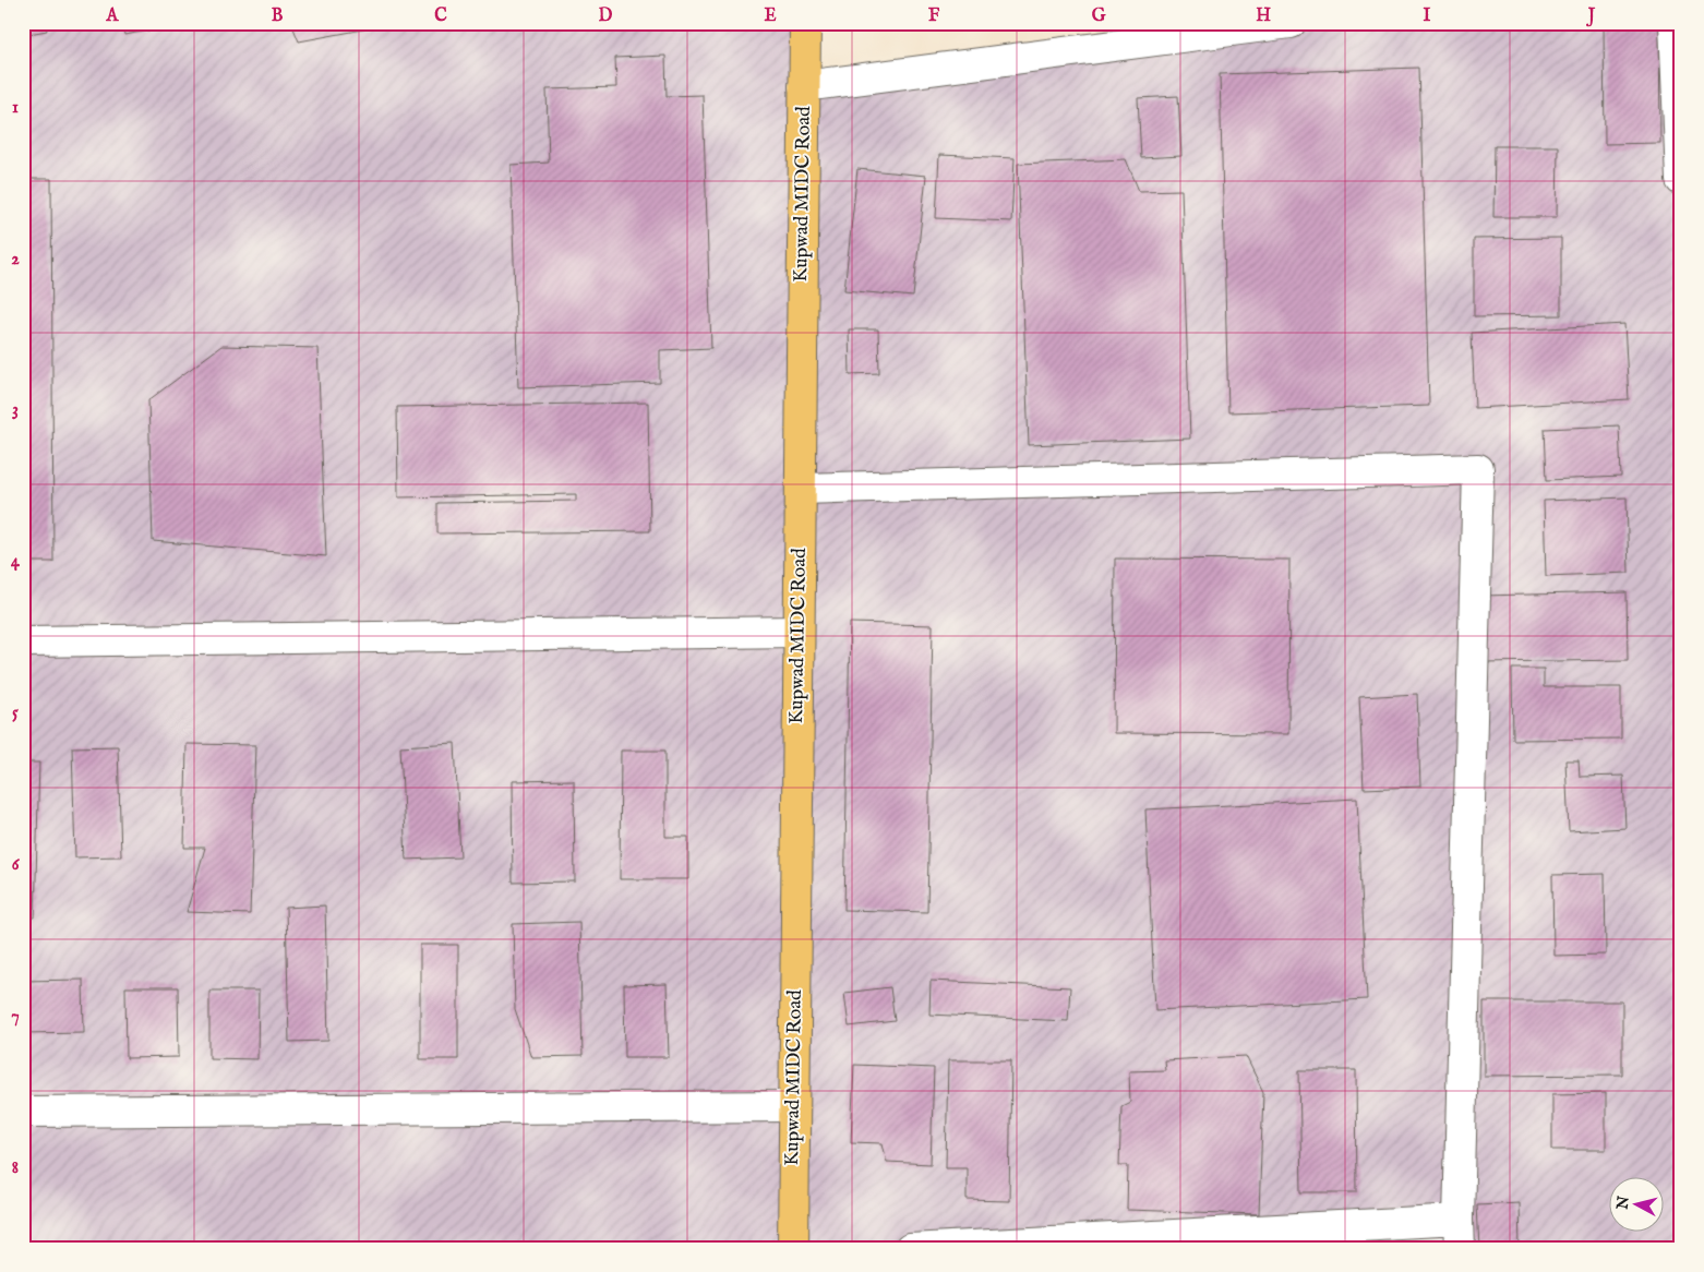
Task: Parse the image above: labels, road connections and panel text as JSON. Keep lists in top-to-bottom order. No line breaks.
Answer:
{"streets":{"main road":["Kupwad MIDC Road"]},"north":"left","grid":{"columns":["A","B","C","D","E","F","G","H","I","J"],"rows":["1","2","3","4","5","6","7","8"]}}
